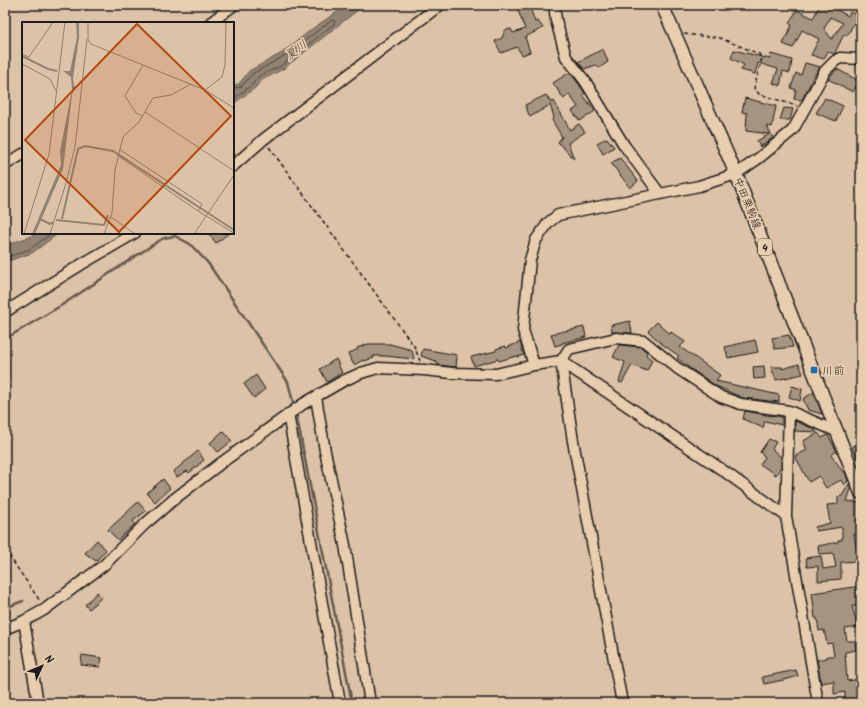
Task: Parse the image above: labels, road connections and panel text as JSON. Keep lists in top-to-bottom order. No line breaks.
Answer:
{"streets":{"main road":["中田栗駒線","4"]},"water":["夏川"],"places":{"transit":["川前"]},"north":"top right"}
